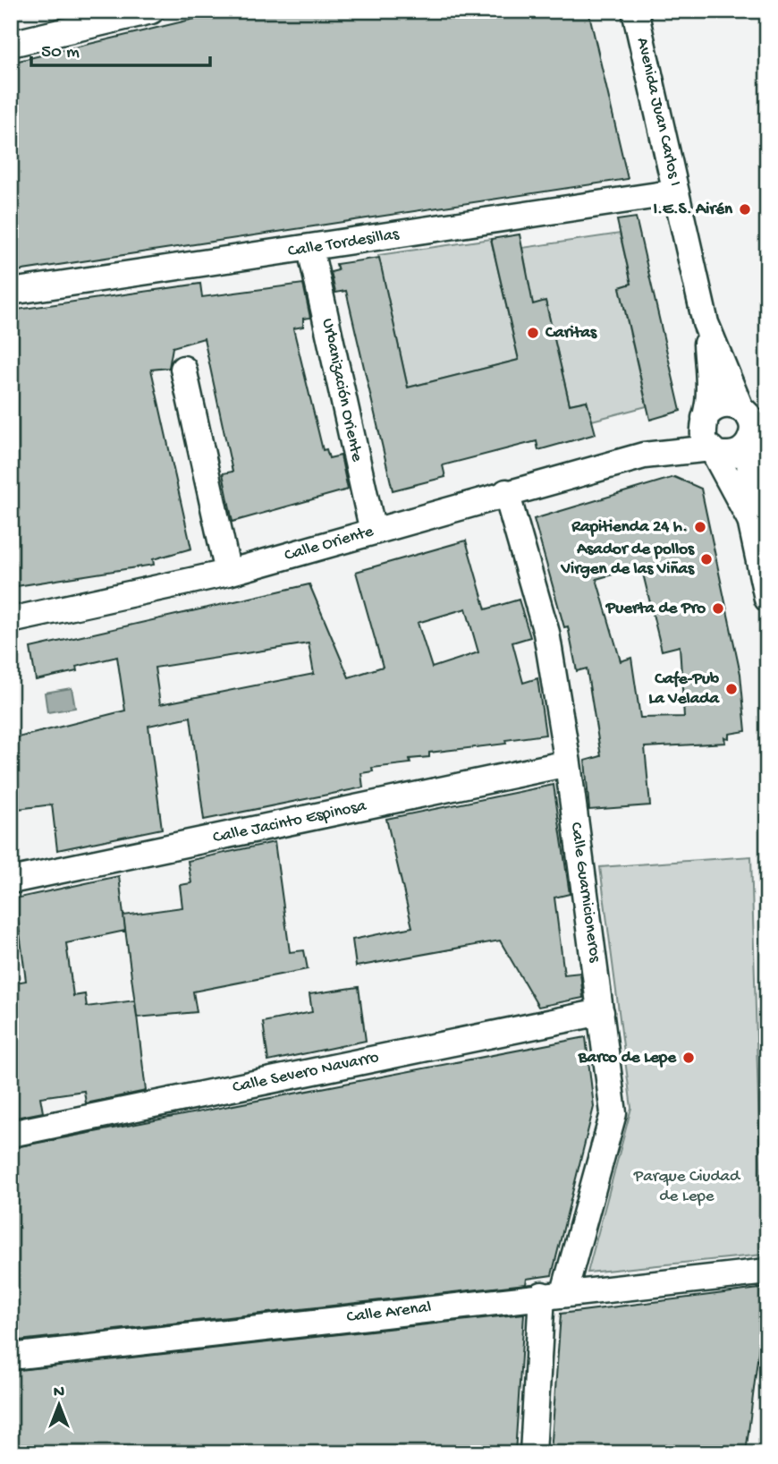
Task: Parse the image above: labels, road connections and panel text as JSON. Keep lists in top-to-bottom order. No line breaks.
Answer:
{"streets":{"street":["Avenida Juan Carlos I","Calle Tordesillas","Urbanización Oriente","Calle Oriente","Calle Jacinto Espinosa","Calle Guarnicioneros","Calle Severo Navarro","Calle Arenal"]},"crossings":[["Avenida Juan Carlos I","Calle Tordesillas"],["Calle Tordesillas","Urbanización Oriente"],["Urbanización Oriente","Calle Oriente"],["Calle Oriente","Calle Guarnicioneros"],["Calle Jacinto Espinosa","Calle Guarnicioneros"],["Calle Guarnicioneros","Calle Severo Navarro"],["Calle Guarnicioneros","Calle Arenal"]],"parks":["Parque Ciudad de Lepe"],"places":["I.E.S. Airén","Caritas","Rapitienda 24 h.","Asador de pollos Virgen de las Viñas","Puerta de Pro","Cafe-Pub La Velada","Barco de Lepe"],"scale_bar":"50 m","north":"top"}
